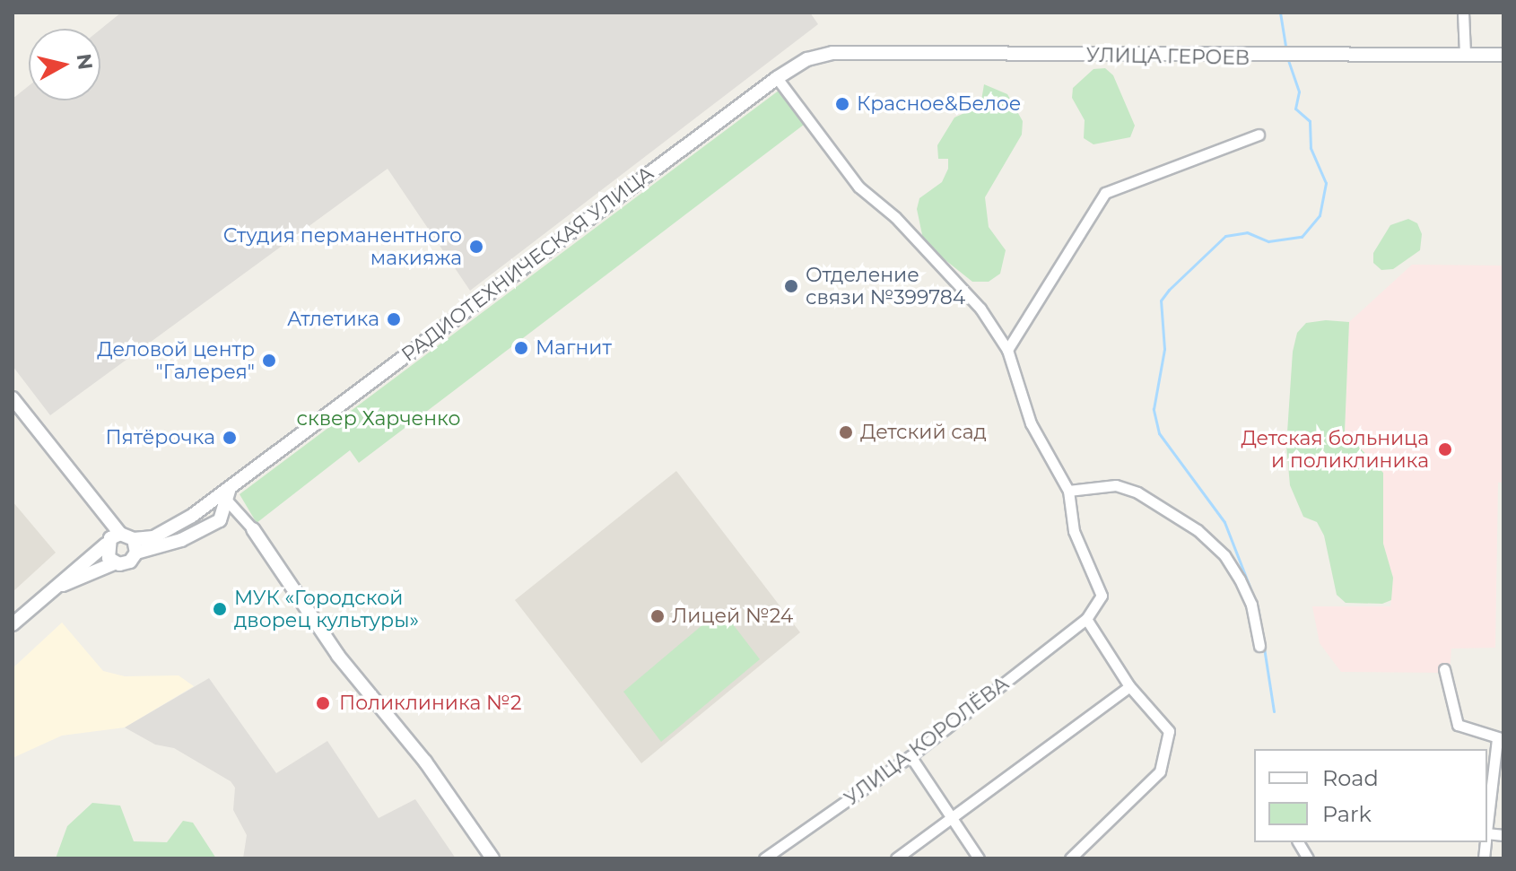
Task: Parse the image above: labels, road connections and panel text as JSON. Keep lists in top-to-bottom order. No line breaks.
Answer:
{"streets":{"street":["УЛИЦА ГЕРОЕВ","РАДИОТЕХНИЧЕСКАЯ УЛИЦА","УЛИЦА КОРОЛЁВА"]},"crossings":[["УЛИЦА ГЕРОЕВ","РАДИОТЕХНИЧЕСКАЯ УЛИЦА"]],"parks":["сквер Харченко"],"places":["Красное&Белое","Студия перманентного макияжа","Отделение связи №399784","Атлетика","Магнит","Деловой центр \"Галерея\"","Детский сад","Пятёрочка","Детская больница и поликлиника","МУК «Городской дворец культуры»","Лицей №24","Поликлиника №2"],"legend":["Road","Park"],"north":"right"}
